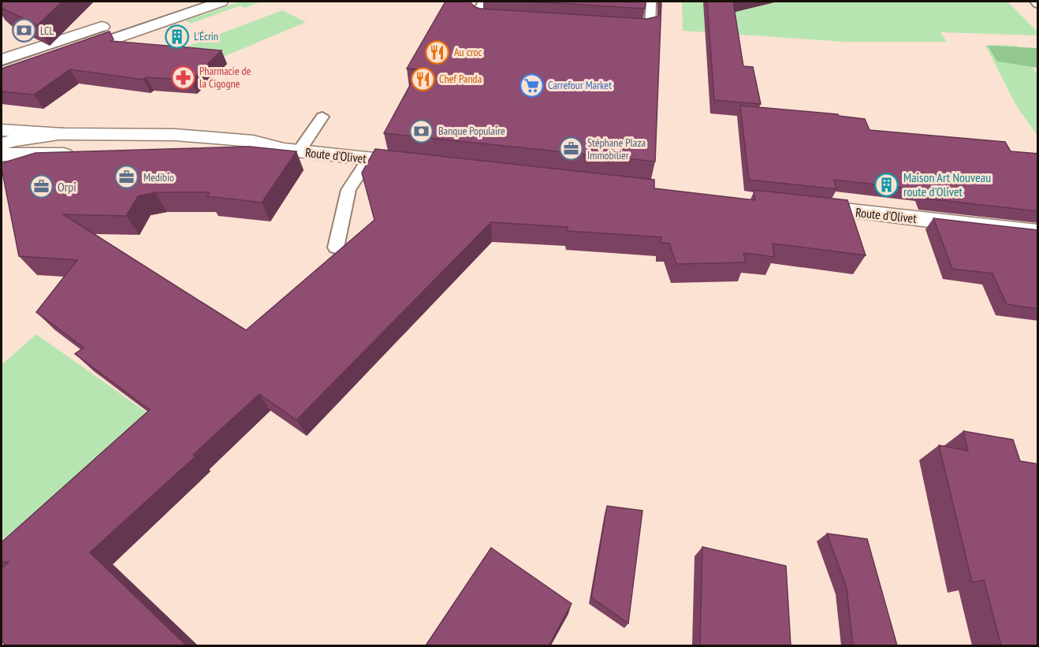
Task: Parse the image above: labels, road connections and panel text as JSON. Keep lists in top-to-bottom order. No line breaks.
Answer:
{"streets":{"main road":["Route d'Olivet"]},"places":{"bank":["LCL","Banque Populaire"],"building":["L'Écrin","Maison Art Nouveau route d'Olivet"],"restaurant":["Au croc","Chef Panda"],"pharmacy":["Pharmacie de la Cigogne"],"supermarket":["Carrefour Market"],"office":["Stéphane Plaza Immobilier","Medibio","Orpi"]}}
